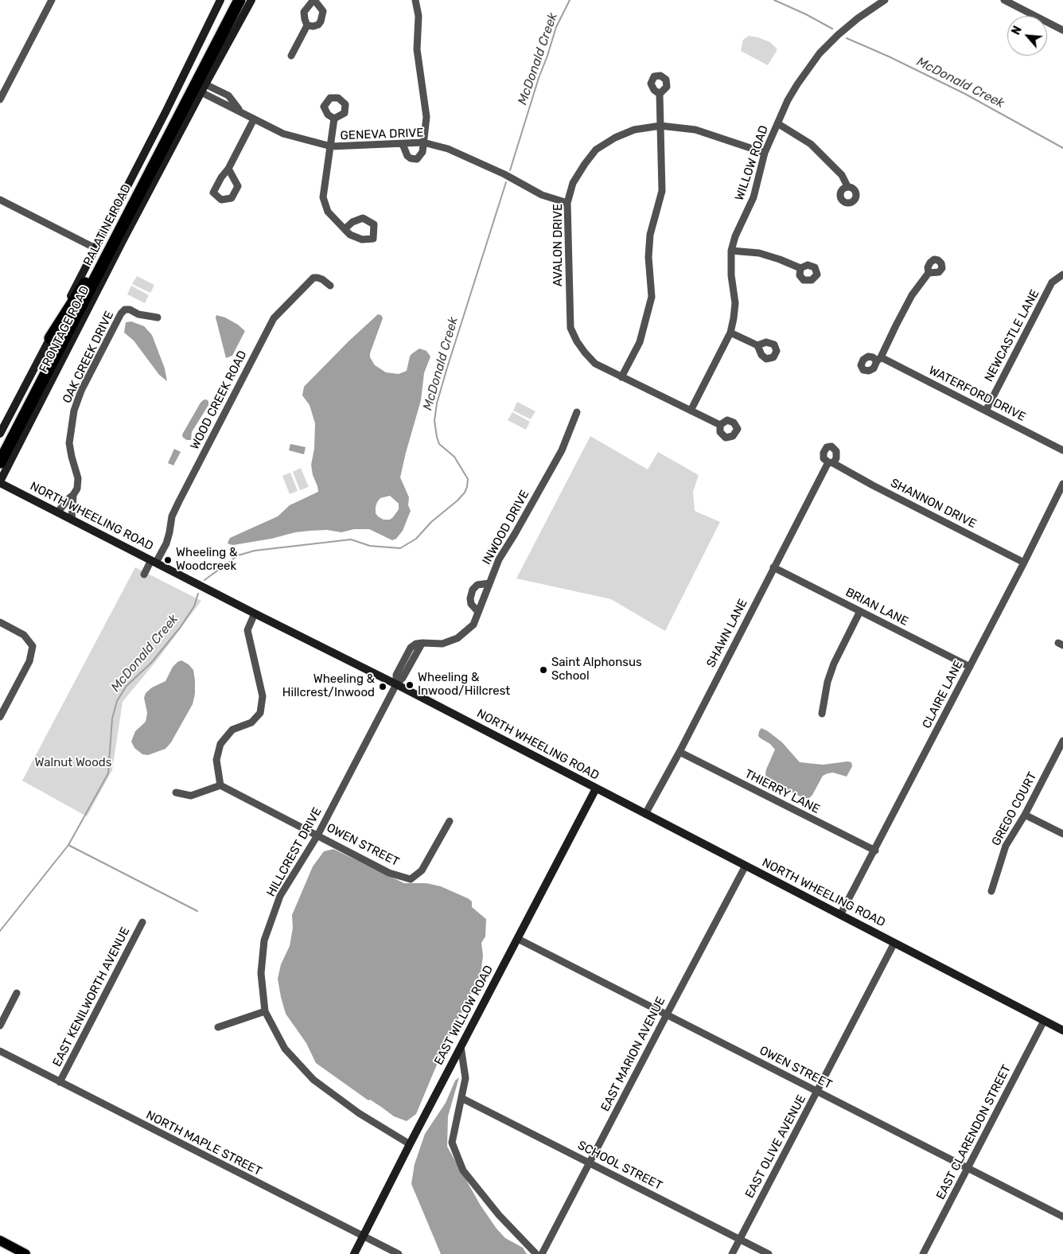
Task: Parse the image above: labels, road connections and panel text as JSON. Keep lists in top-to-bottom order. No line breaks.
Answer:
{"streets":{"highway":["PALATINE ROAD"],"street":["GENEVA DRIVE","WILLOW ROAD","AVALON DRIVE","FRONTAGE ROAD","NEWCASTLE LANE","OAK CREEK DRIVE","WATERFORD DRIVE","WOOD CREEK ROAD","SHANNON DRIVE","NORTH WHEELING ROAD","INWOOD DRIVE","BRIAN LANE","SHAWN LANE","CLAIRE LANE","THIERRY LANE","GREGO COURT","OWEN STREET","HILLCREST DRIVE","EAST KENILWORTH AVENUE","EAST WILLOW ROAD","EAST MARION AVENUE","EAST CLARENDON STREET","NORTH MAPLE STREET","EAST OLIVE AVENUE","SCHOOL STREET"]},"crossings":[["GENEVA DRIVE","AVALON DRIVE"],["GENEVA DRIVE","FRONTAGE ROAD"],["WILLOW ROAD","AVALON DRIVE"],["FRONTAGE ROAD","NORTH WHEELING ROAD"],["NEWCASTLE LANE","WATERFORD DRIVE"],["OAK CREEK DRIVE","NORTH WHEELING ROAD"],["WOOD CREEK ROAD","NORTH WHEELING ROAD"],["SHANNON DRIVE","SHAWN LANE"],["SHANNON DRIVE","CLAIRE LANE"],["NORTH WHEELING ROAD","INWOOD DRIVE"],["NORTH WHEELING ROAD","SHAWN LANE"],["NORTH WHEELING ROAD","CLAIRE LANE"],["NORTH WHEELING ROAD","HILLCREST DRIVE"],["NORTH WHEELING ROAD","EAST WILLOW ROAD"],["NORTH WHEELING ROAD","EAST MARION AVENUE"],["NORTH WHEELING ROAD","EAST CLARENDON STREET"],["NORTH WHEELING ROAD","EAST OLIVE AVENUE"],["INWOOD DRIVE","HILLCREST DRIVE"],["BRIAN LANE","SHAWN LANE"],["BRIAN LANE","CLAIRE LANE"],["SHAWN LANE","THIERRY LANE"],["CLAIRE LANE","THIERRY LANE"],["OWEN STREET","HILLCREST DRIVE"],["OWEN STREET","EAST WILLOW ROAD"],["OWEN STREET","EAST MARION AVENUE"],["OWEN STREET","EAST CLARENDON STREET"],["OWEN STREET","EAST OLIVE AVENUE"],["HILLCREST DRIVE","EAST WILLOW ROAD"],["EAST KENILWORTH AVENUE","NORTH MAPLE STREET"],["EAST WILLOW ROAD","NORTH MAPLE STREET"],["EAST MARION AVENUE","SCHOOL STREET"],["EAST OLIVE AVENUE","SCHOOL STREET"]],"water":["McDonald Creek"],"parks":["Walnut Woods"],"places":["Wheeling & Woodcreek","Saint Alphonsus School","Wheeling & Inwood/Hillcrest","Wheeling & Hillcrest/Inwood"],"north":"top left"}
